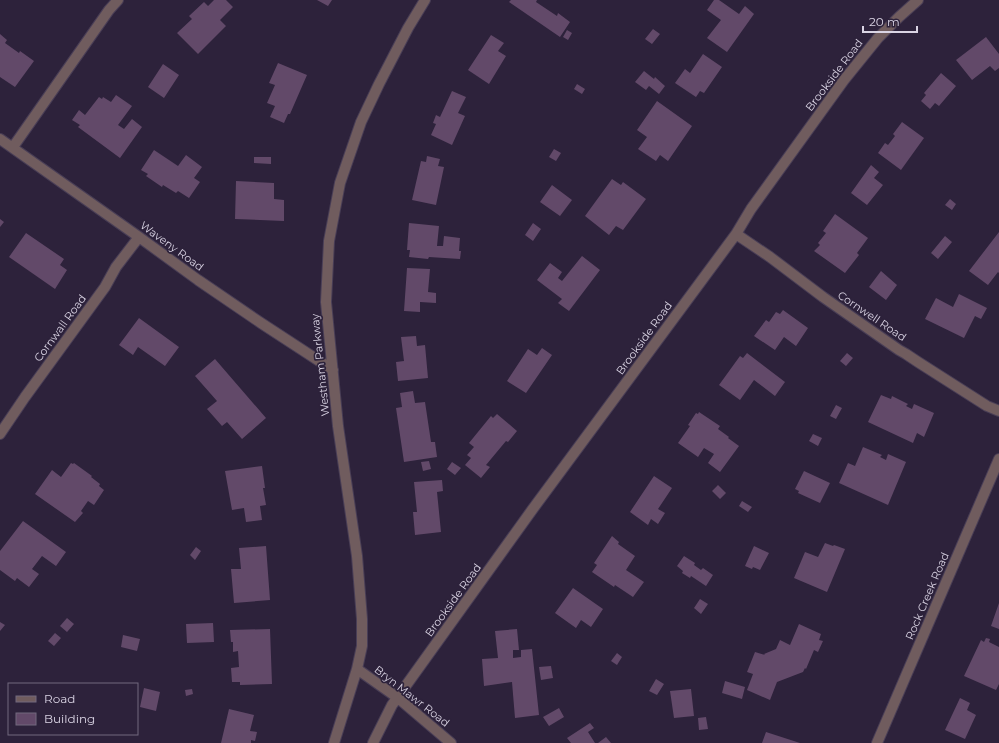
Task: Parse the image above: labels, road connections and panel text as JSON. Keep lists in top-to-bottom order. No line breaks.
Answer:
{"streets":{"street":["Brookside Road","Waveny Road","Cornwell Road","Cornwall Road","Westham Parkway","Rock Creek Road","Bryn Mawr Road"]},"crossings":[["Brookside Road","Cornwell Road"],["Brookside Road","Bryn Mawr Road"],["Waveny Road","Cornwall Road"],["Waveny Road","Westham Parkway"],["Westham Parkway","Bryn Mawr Road"]],"legend":["Road","Building"],"scale_bar":"20 m"}
